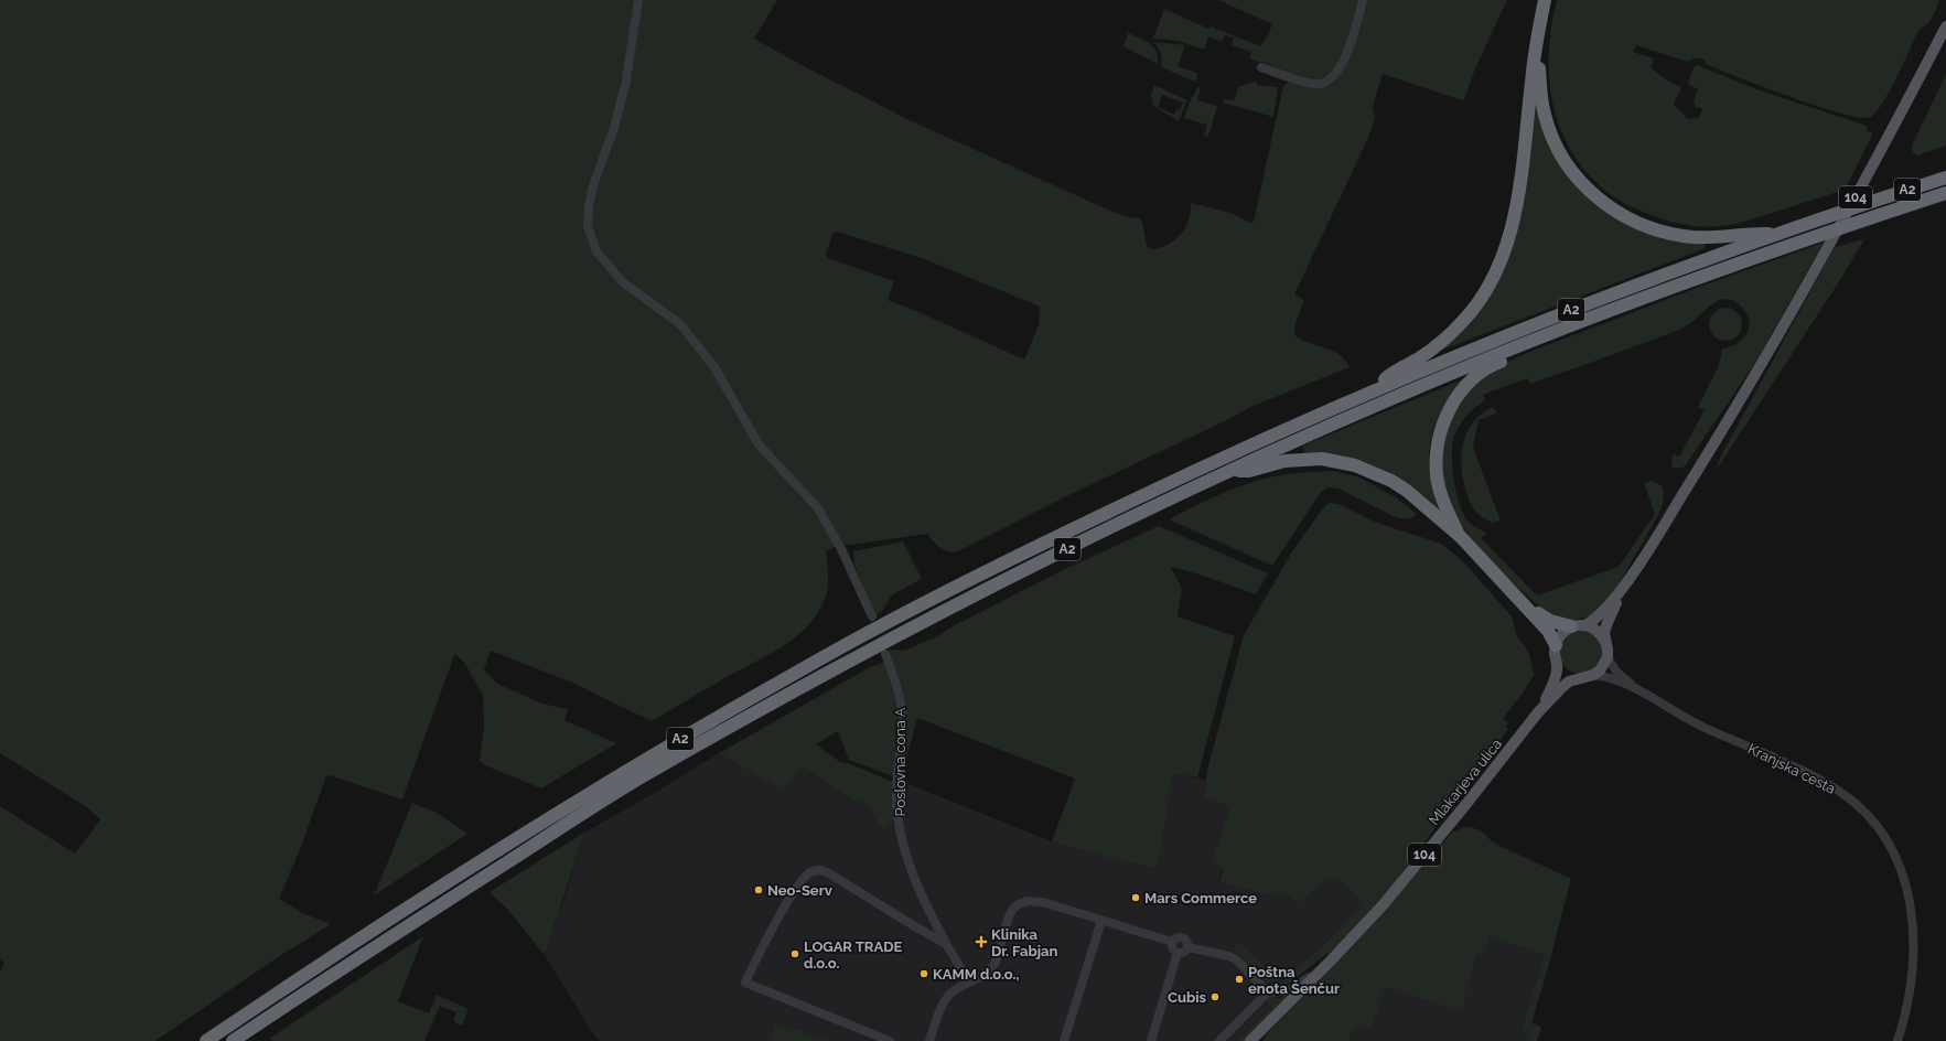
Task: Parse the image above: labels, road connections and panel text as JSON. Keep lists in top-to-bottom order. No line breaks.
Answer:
{"streets":{"highway":["A2"],"main road":["104","Mlakarjeva ulica"],"street":["Poslovna cona A","Kranjska cesta"]},"crossings":[["104","Mlakarjeva ulica"]],"places":{"other":["Neo-Serv","Mars Commerce","LOGAR TRADE d.o.o.","KAMM d.o.o.,","Poštna enota Šenčur","Cubis"],"health":["Klinika Dr. Fabjan"]}}
